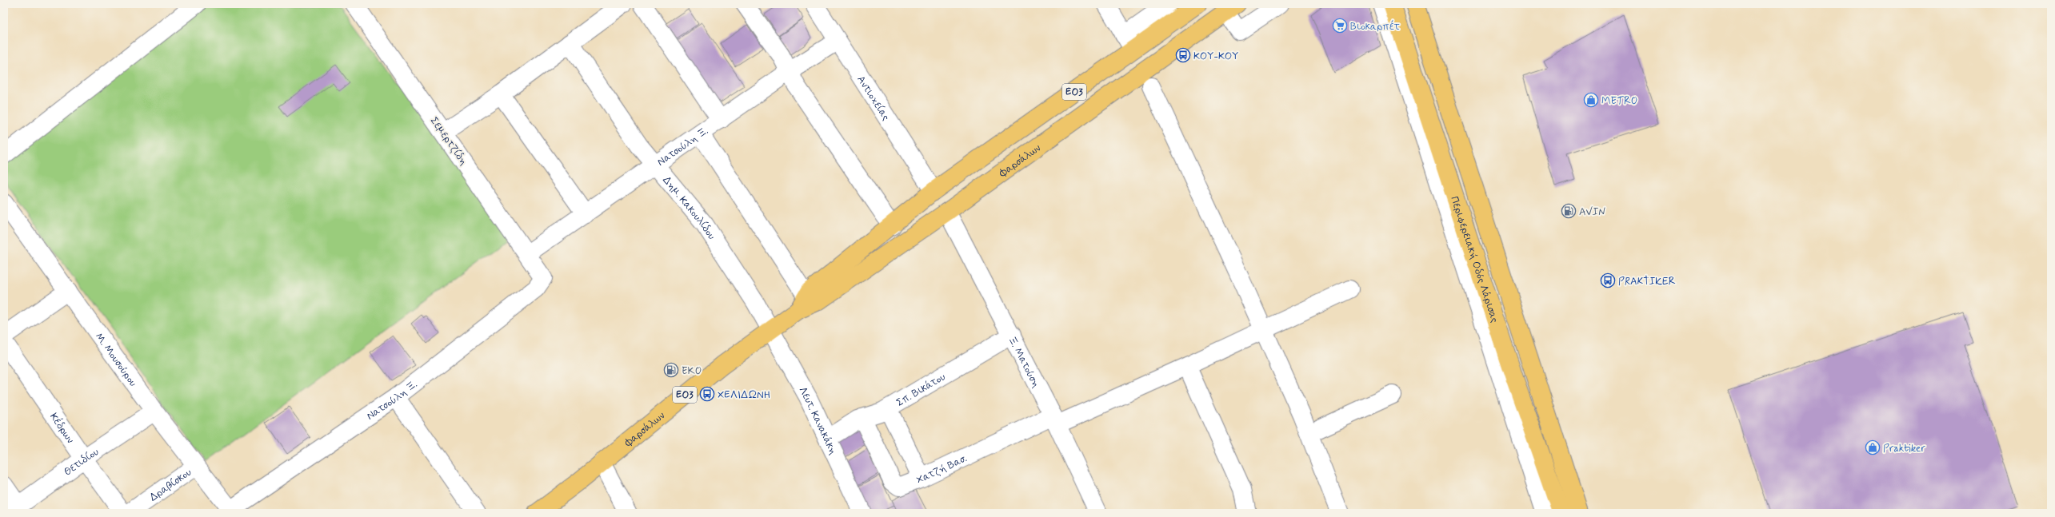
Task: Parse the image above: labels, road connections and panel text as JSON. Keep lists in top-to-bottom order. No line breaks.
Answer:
{"streets":{"main road":["ΕΟ3","Φαρσάλων","Περιφερειακή Οδός Λάρισας"],"street":["Αντιοχείας","Σεμερτζίδη","Νατσούλη Ξ.","Δημ. Κακουλίδου","Μ. Μουσούρου","Ξ. Ματούση","Σπ. Βικάτου","Λευτ. Κανακάκη","Κέδρων","Θετιδίου","Χατζή Βασ.","Δραβίσκου"]},"crossings":[["Αντιοχείας","Νατσούλη Ξ."],["Αντιοχείας","Φαρσάλων"],["Σεμερτζίδη","Νατσούλη Ξ."],["Νατσούλη Ξ.","Δημ. Κακουλίδου"],["Νατσούλη Ξ.","Μ. Μουσούρου"],["Φαρσάλων","Δημ. Κακουλίδου"],["Φαρσάλων","Ξ. Ματούση"],["Φαρσάλων","Λευτ. Κανακάκη"],["Δημ. Κακουλίδου","Λευτ. Κανακάκη"],["Μ. Μουσούρου","Θετιδίου"],["Μ. Μουσούρου","Δραβίσκου"],["Ξ. Ματούση","Σπ. Βικάτου"],["Ξ. Ματούση","Χατζή Βασ."],["Σπ. Βικάτου","Λευτ. Κανακάκη"],["Σπ. Βικάτου","Χατζή Βασ."],["Κέδρων","Θετιδίου"]],"places":{"supermarket":["Βιοκαρπέτ"],"bus stop":["ΚΟΥ-ΚΟΥ","PRAKTIKER","ΧΕΛΙΔΩΝΗ"],"shop":["METRO","Praktiker"],"fuel station":["AVIN","EKO"]}}
